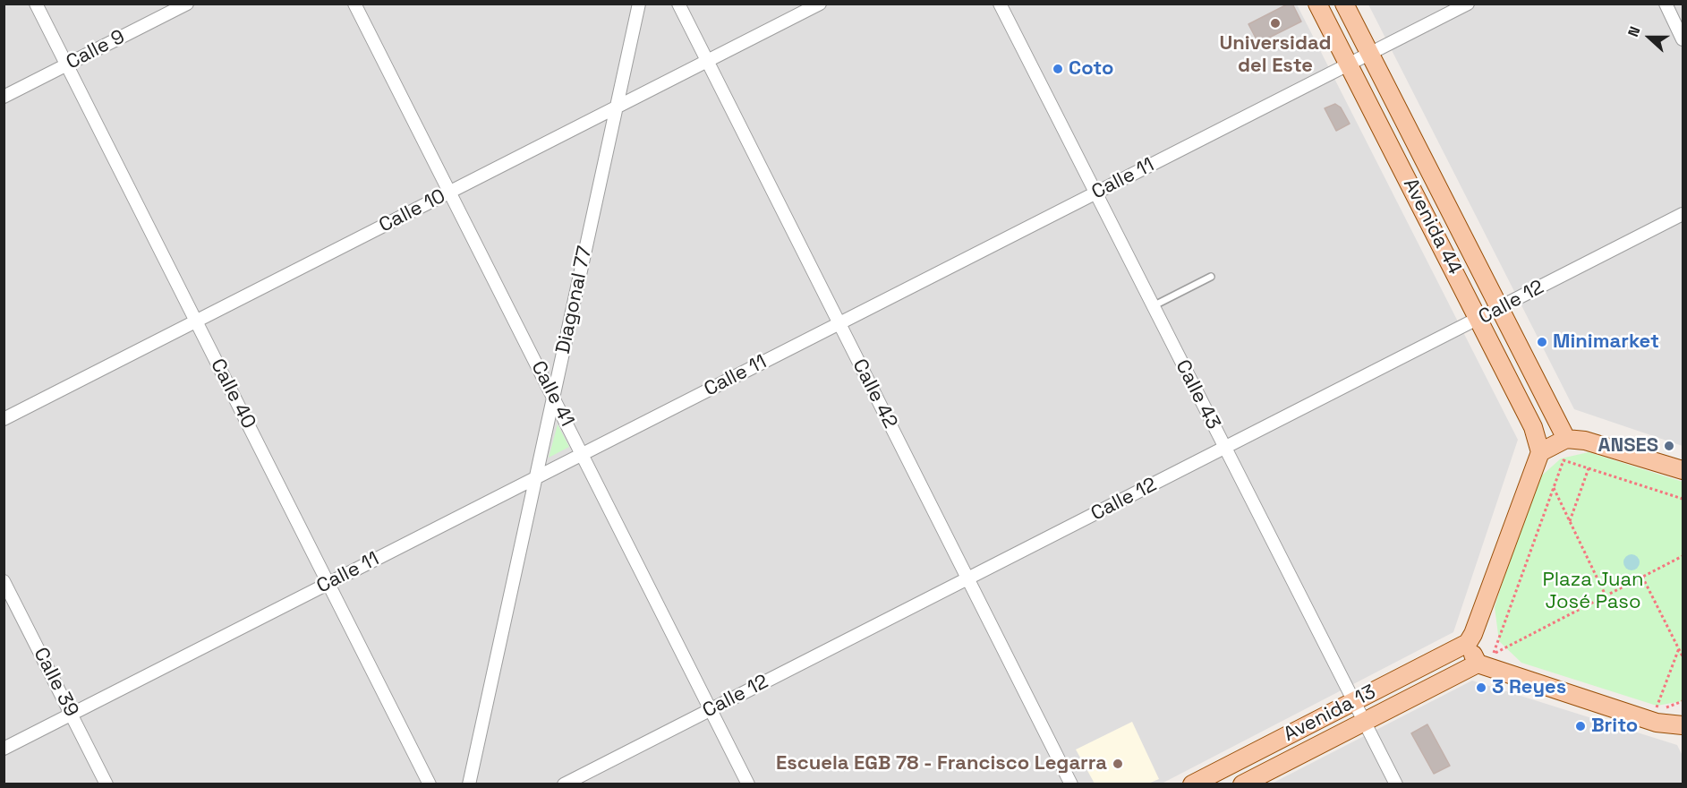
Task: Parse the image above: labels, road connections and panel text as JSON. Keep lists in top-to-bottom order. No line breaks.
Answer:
{"streets":{"main road":["Avenida 44","Avenida 13"],"street":["Calle 9","Calle 11","Calle 10","Diagonal 77","Calle 12","Calle 40","Calle 41","Calle 42","Calle 43","Calle 39"]},"crossings":[["Calle 9","Calle 40"],["Calle 11","Avenida 44"],["Calle 11","Diagonal 77"],["Calle 11","Calle 40"],["Calle 11","Calle 41"],["Calle 11","Calle 42"],["Calle 11","Calle 43"],["Calle 11","Calle 39"],["Calle 10","Diagonal 77"],["Calle 10","Calle 40"],["Calle 10","Calle 41"],["Calle 10","Calle 42"],["Avenida 44","Calle 12"],["Diagonal 77","Calle 41"],["Calle 12","Calle 41"],["Calle 12","Calle 42"],["Calle 12","Calle 43"],["Calle 43","Avenida 13"]],"parks":["Plaza Juan José Paso"],"places":["Universidad del Este","Coto","Minimarket","ANSES","3 Reyes","Brito","Escuela EGB 78 - Francisco Legarra"],"north":"left"}
